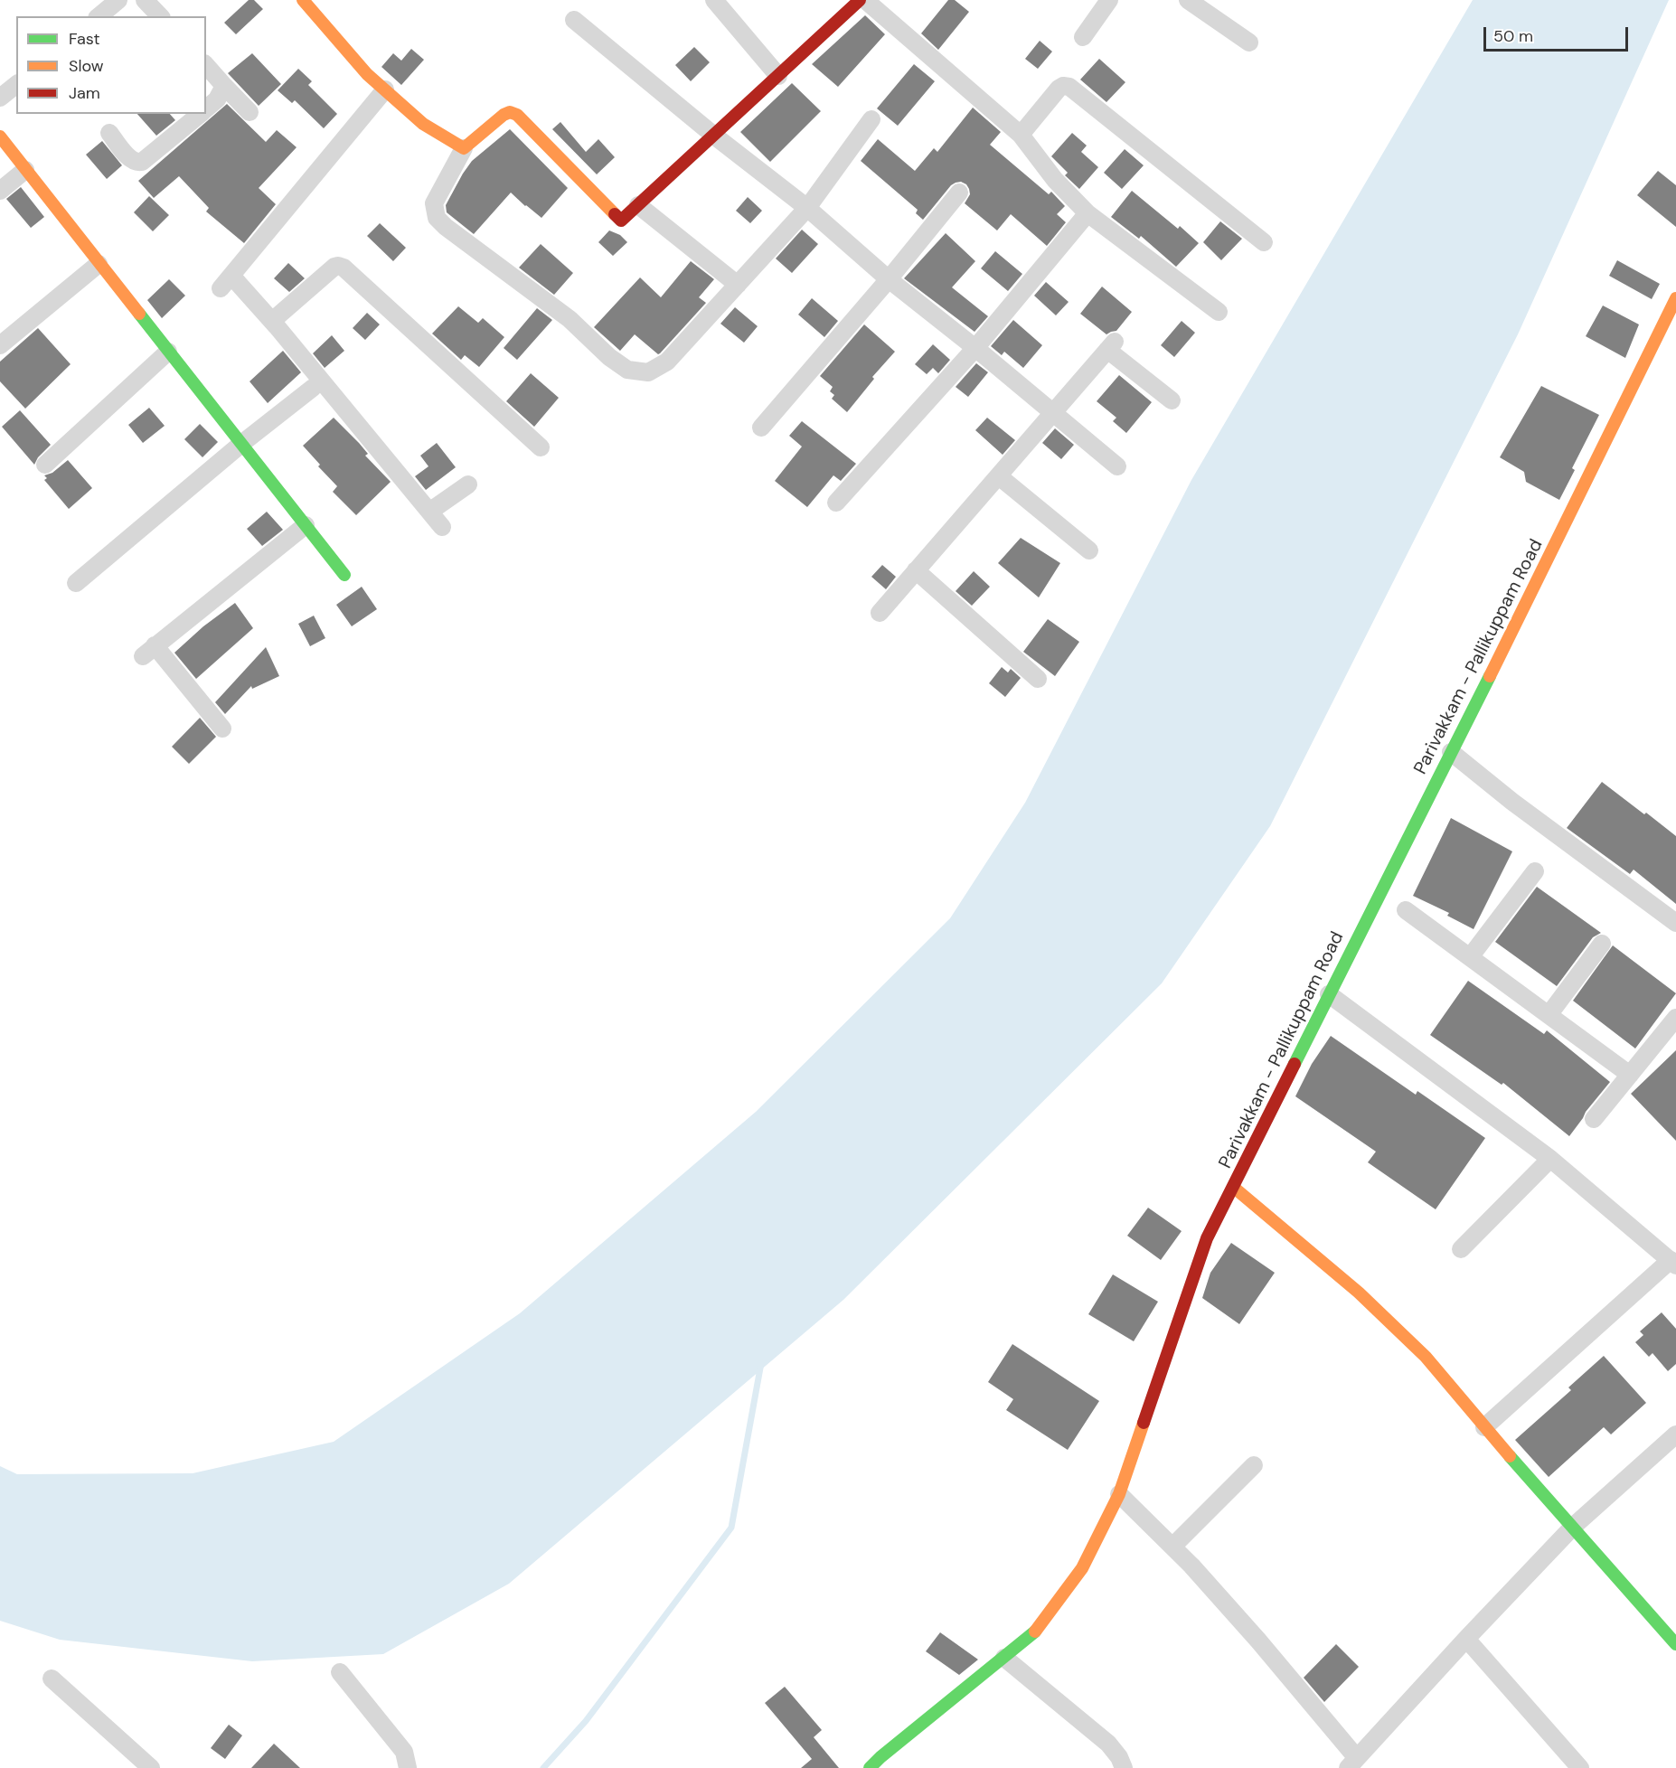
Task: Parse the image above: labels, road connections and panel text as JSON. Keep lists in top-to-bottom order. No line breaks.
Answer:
{"streets":{"street":["Parivakkam - Pallikuppam Road"]},"legend":["Fast","Slow","Jam"],"scale_bar":"50 m"}
